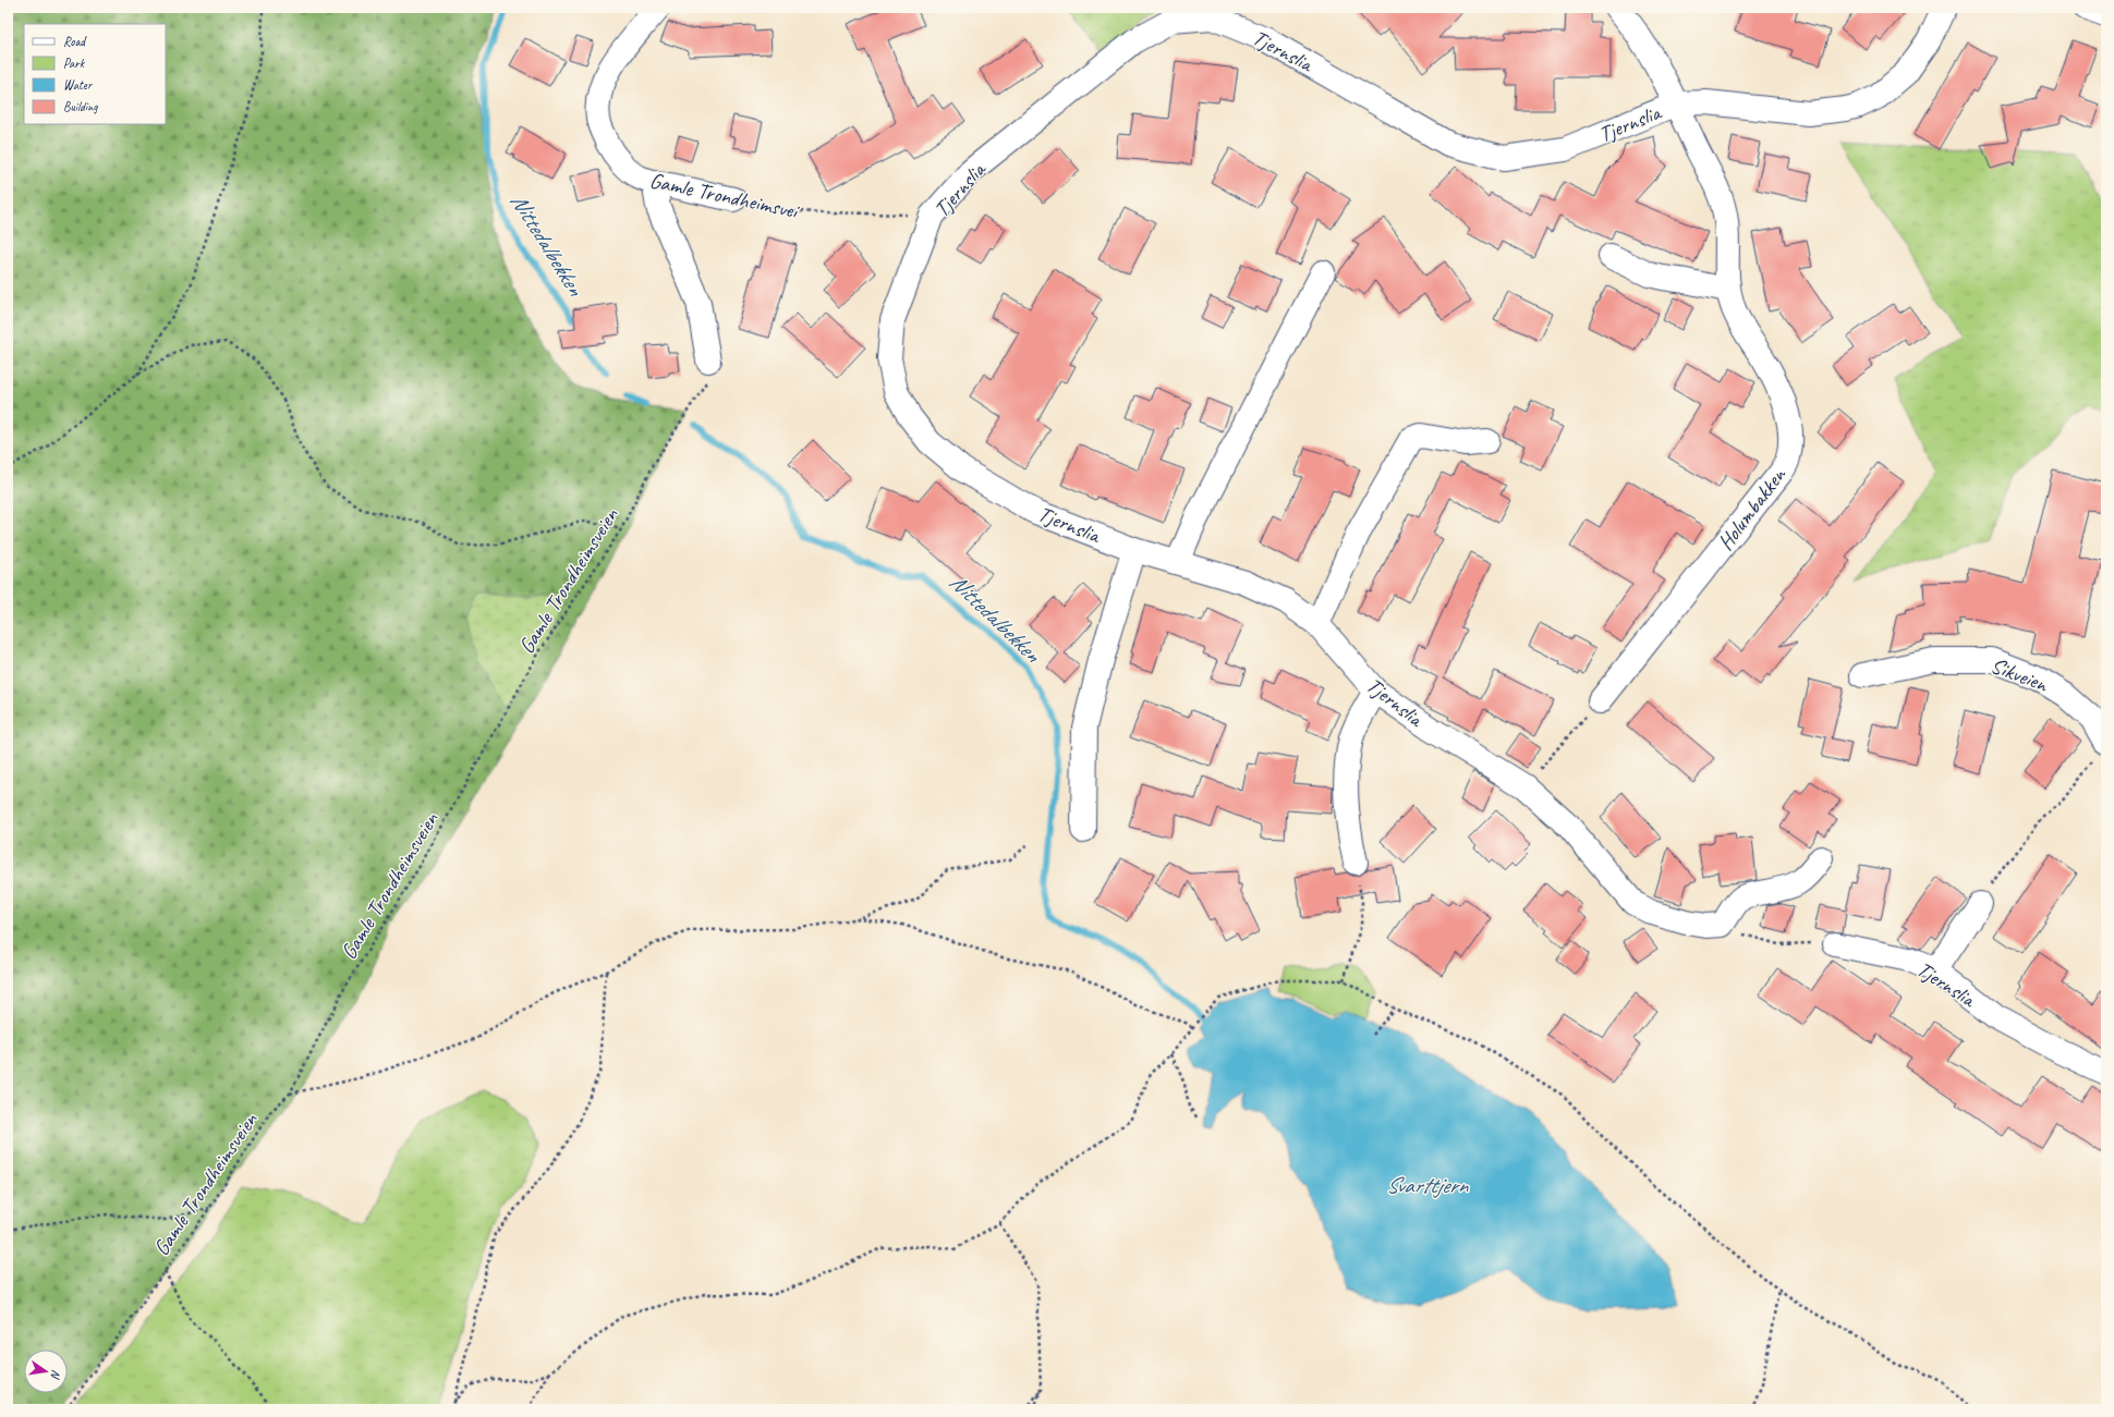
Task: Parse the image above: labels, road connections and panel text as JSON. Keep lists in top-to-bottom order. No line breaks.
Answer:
{"streets":{"street":["Tjernslia","Gamle Trondheimsvei","Holumbakken","Sikveien"],"path":["Gamle Trondheimsveien"]},"crossings":[["Tjernslia","Gamle Trondheimsvei"],["Tjernslia","Holumbakken"]],"water":["Nittedalbekken","Svarttjern"],"legend":["Road","Park","Water","Building"],"north":"right"}
